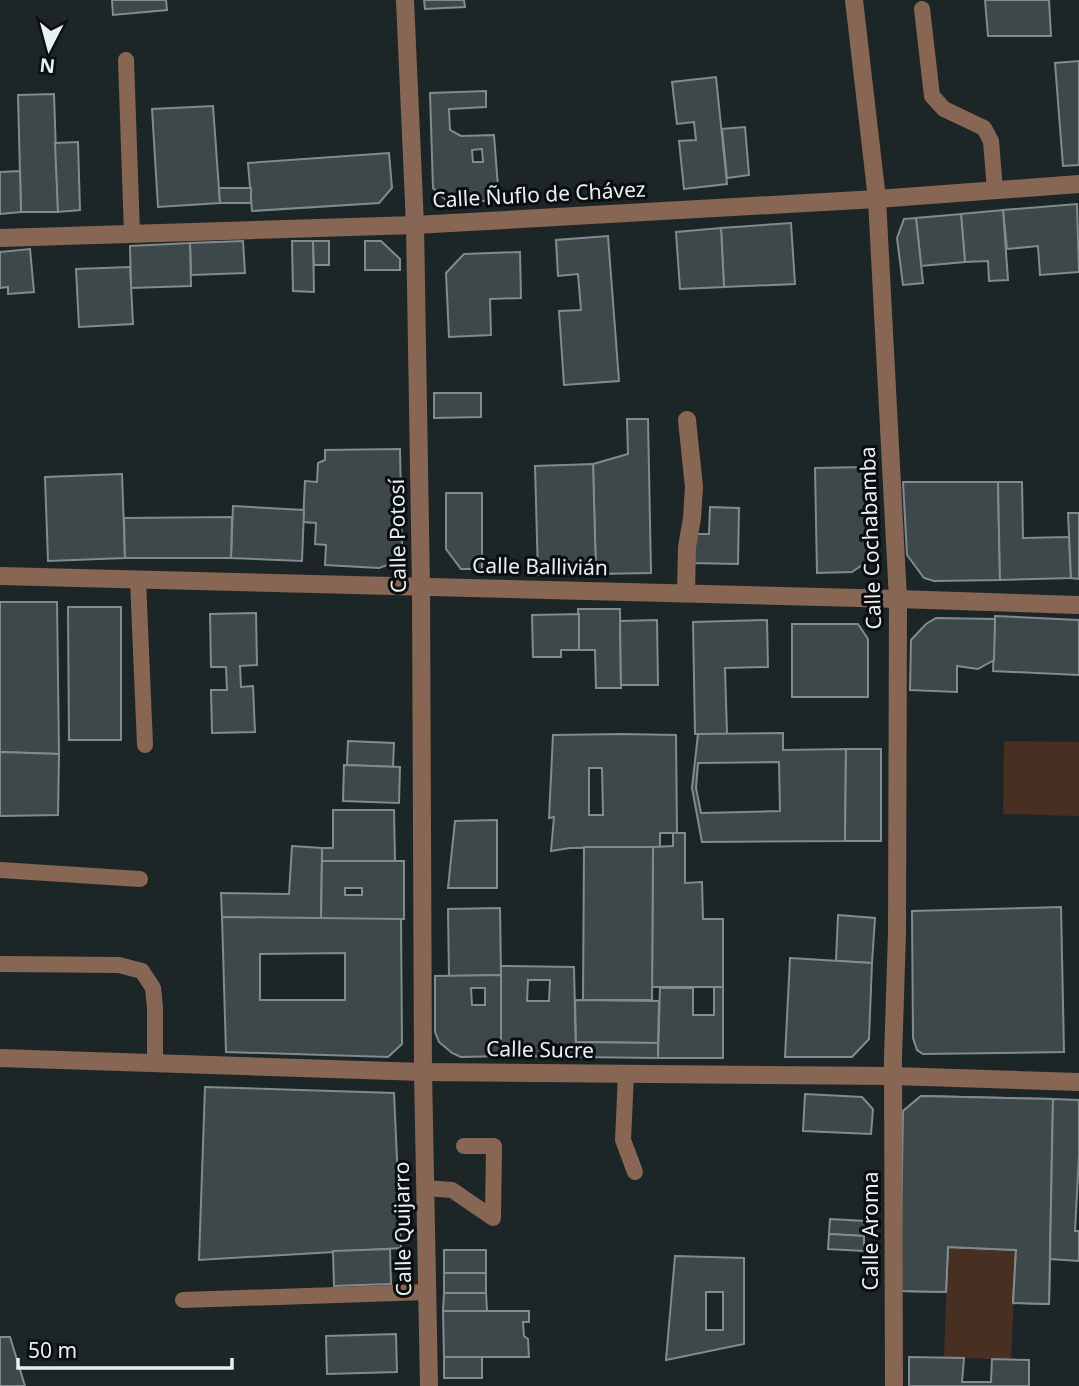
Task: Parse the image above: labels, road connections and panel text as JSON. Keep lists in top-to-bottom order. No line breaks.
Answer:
{"streets":{"street":["Calle Ñuflo de Chávez","Calle Potosí","Calle Cochabamba","Calle Ballivián","Calle Sucre","Calle Quijarro","Calle Aroma"]},"crossings":[["Calle Ñuflo de Chávez","Calle Potosí"],["Calle Ñuflo de Chávez","Calle Cochabamba"],["Calle Potosí","Calle Ballivián"],["Calle Potosí","Calle Sucre"],["Calle Potosí","Calle Quijarro"],["Calle Cochabamba","Calle Ballivián"],["Calle Cochabamba","Calle Sucre"],["Calle Cochabamba","Calle Aroma"],["Calle Sucre","Calle Quijarro"],["Calle Sucre","Calle Aroma"]],"scale_bar":"50 m","north":"bottom"}
